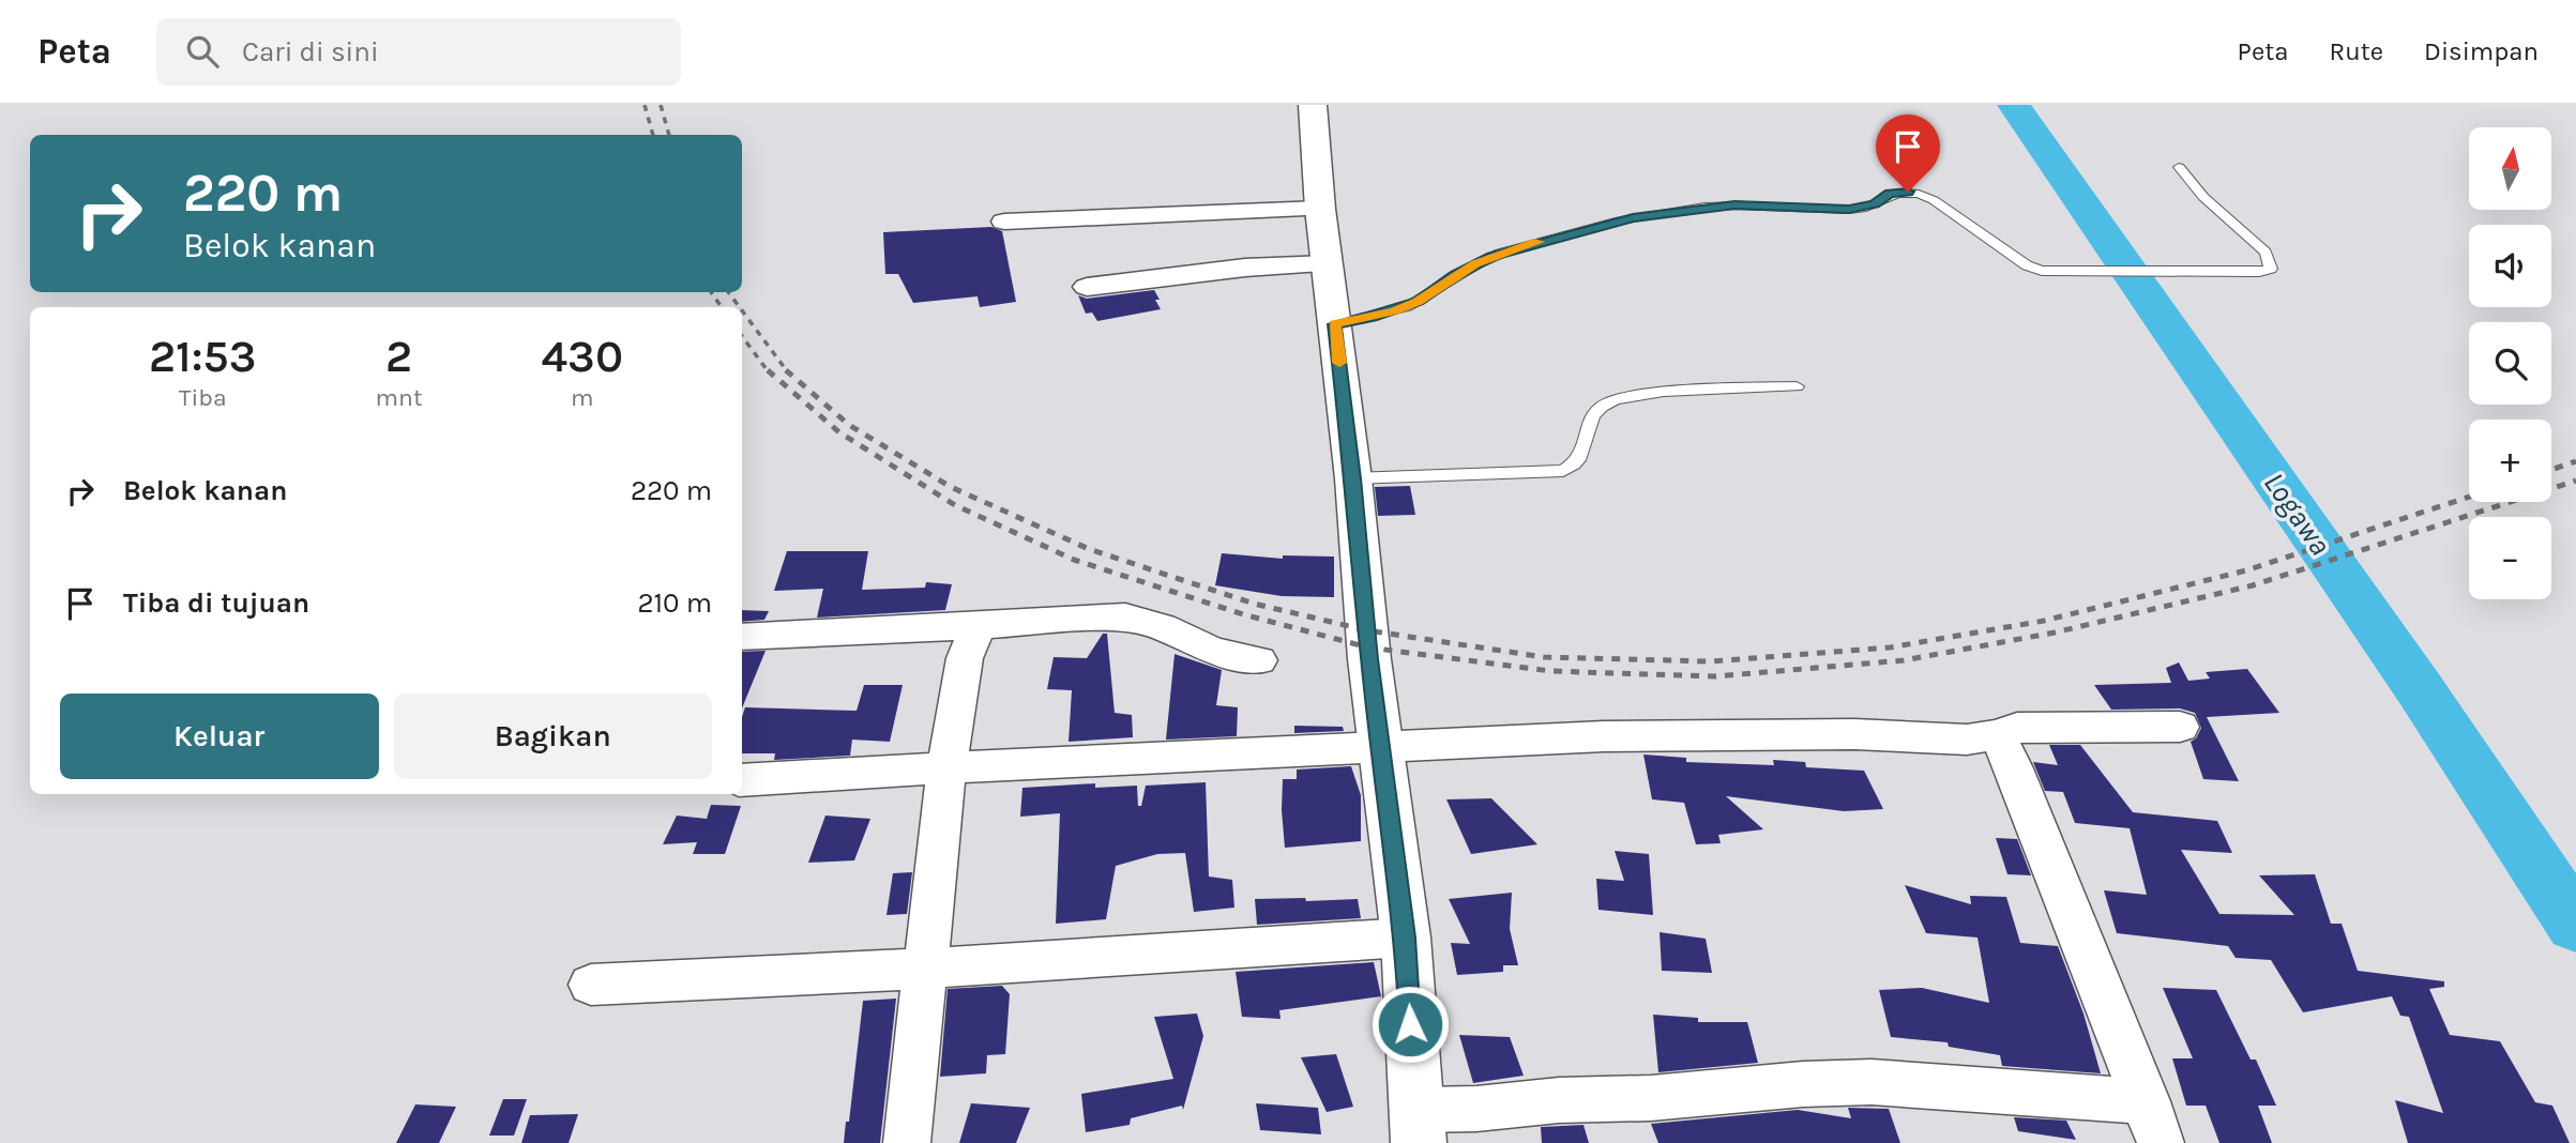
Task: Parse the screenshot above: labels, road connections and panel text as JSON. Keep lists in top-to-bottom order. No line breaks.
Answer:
{"water":["Logawa"],"north":"top","page":{"header":"Peta","search":"Cari di sini","nav":["Peta","Rute","Disimpan"],"map_buttons":["+","−"],"turn":["220 m","Belok kanan"],"eta":["21:53","Tiba","2","mnt","430","m"],"list":[{"name":"Belok kanan","value":"220 m"},{"name":"Tiba di tujuan","value":"210 m"}],"buttons":["Keluar","Bagikan"]}}
